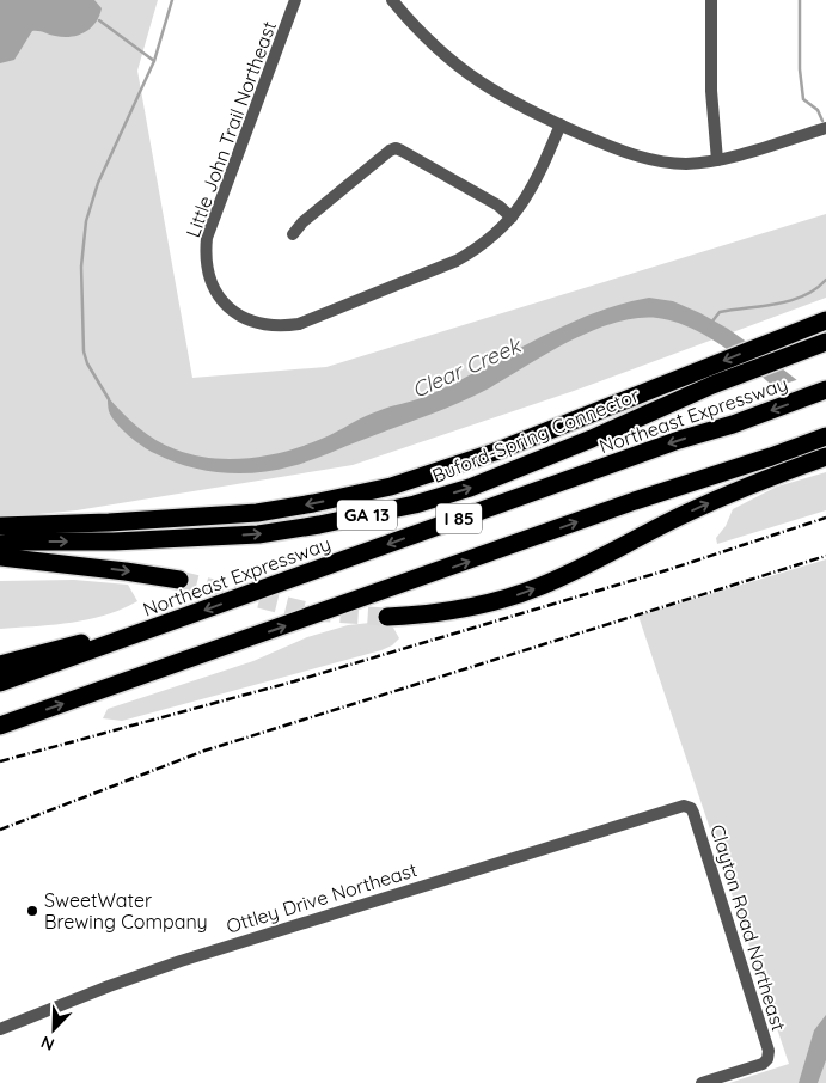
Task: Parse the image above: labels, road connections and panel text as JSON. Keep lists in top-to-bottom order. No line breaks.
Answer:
{"streets":{"highway":["Northeast Expressway","Buford-Spring Connector","GA 13","I 85"],"street":["Little John Trail Northeast","Ottley Drive Northeast","Clayton Road Northeast"]},"crossings":[["Ottley Drive Northeast","Clayton Road Northeast"]],"water":["Clear Creek"],"places":["SweetWater Brewing Company"],"north":"bottom left"}
